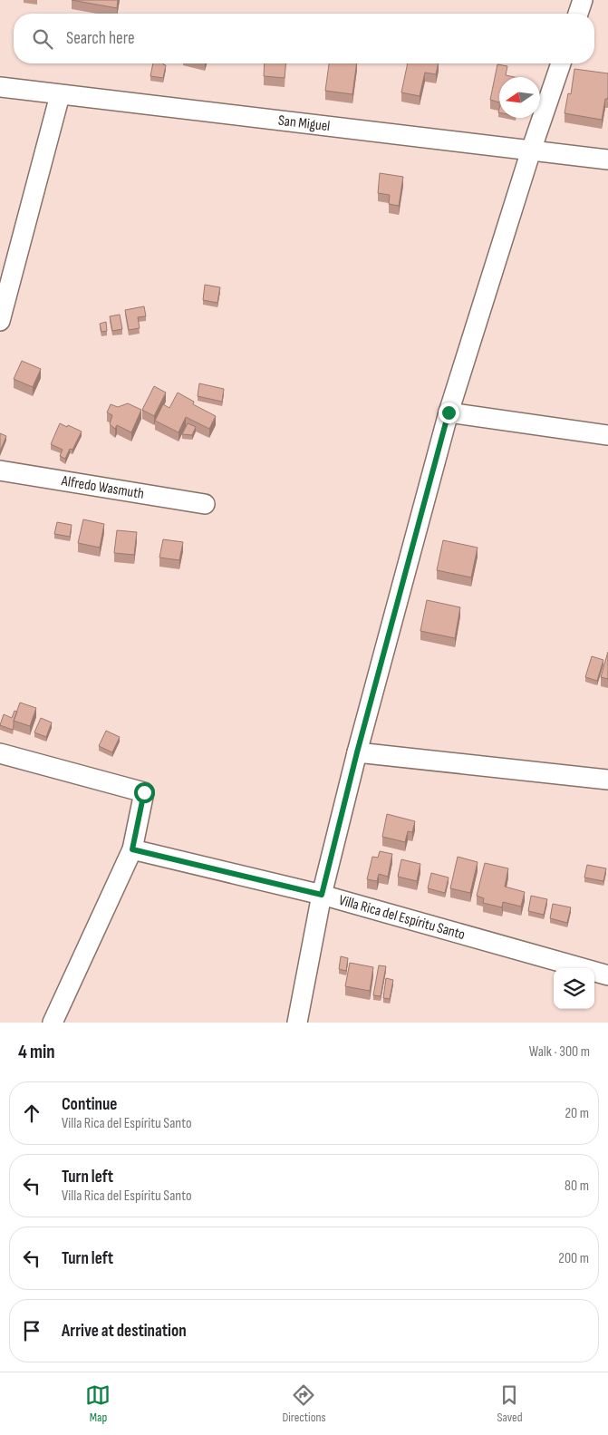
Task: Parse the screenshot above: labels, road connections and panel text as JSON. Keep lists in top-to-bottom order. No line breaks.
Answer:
{"streets":{"street":["San Miguel","Alfredo Wasmuth","Villa Rica del Espíritu Santo"]},"north":"left","page":{"search":"Search here","heading":["4 min","Walk · 300 m"],"list":[["Continue","Villa Rica del Espíritu Santo","20 m"],["Turn left","Villa Rica del Espíritu Santo","80 m"],["Turn left","200 m"],"Arrive at destination"],"nav":["Map","Directions","Saved"]}}
